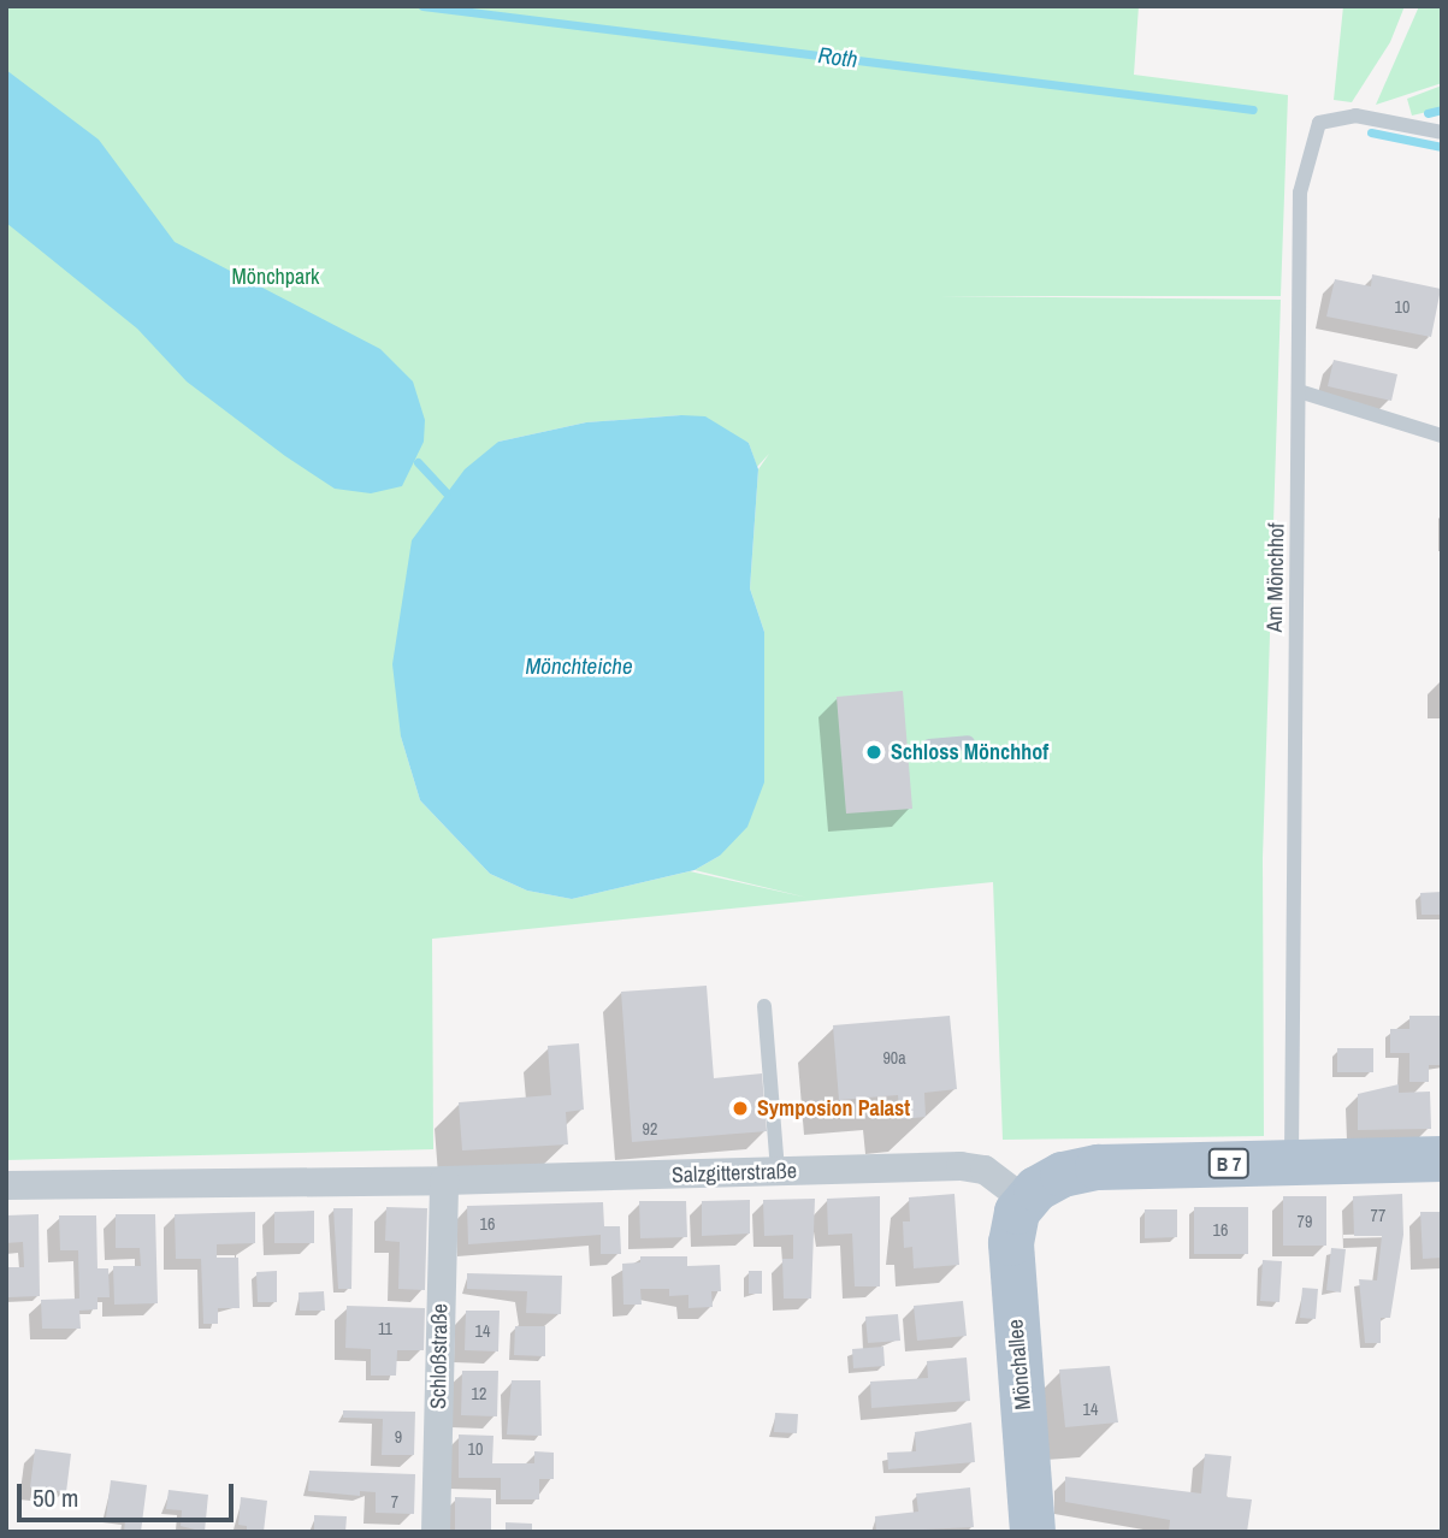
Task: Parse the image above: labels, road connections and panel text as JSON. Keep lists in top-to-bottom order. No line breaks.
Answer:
{"streets":{"main road":["B 7","Mönchallee"],"street":["Salzgitterstraße","Schloßstraße"],"lane":["Am Mönchhof"]},"crossings":[["Am Mönchhof","B 7"],["B 7","Salzgitterstraße"],["B 7","Mönchallee"],["Salzgitterstraße","Schloßstraße"],["Salzgitterstraße","Mönchallee"]],"water":["Roth","Mönchteiche"],"parks":["Mönchpark"],"places":["Schloss Mönchhof","Symposion Palast"],"house_numbers":["10","90a","92","77","79","16","16","11","14","12","14","9","10","7"],"scale_bar":"50 m"}
